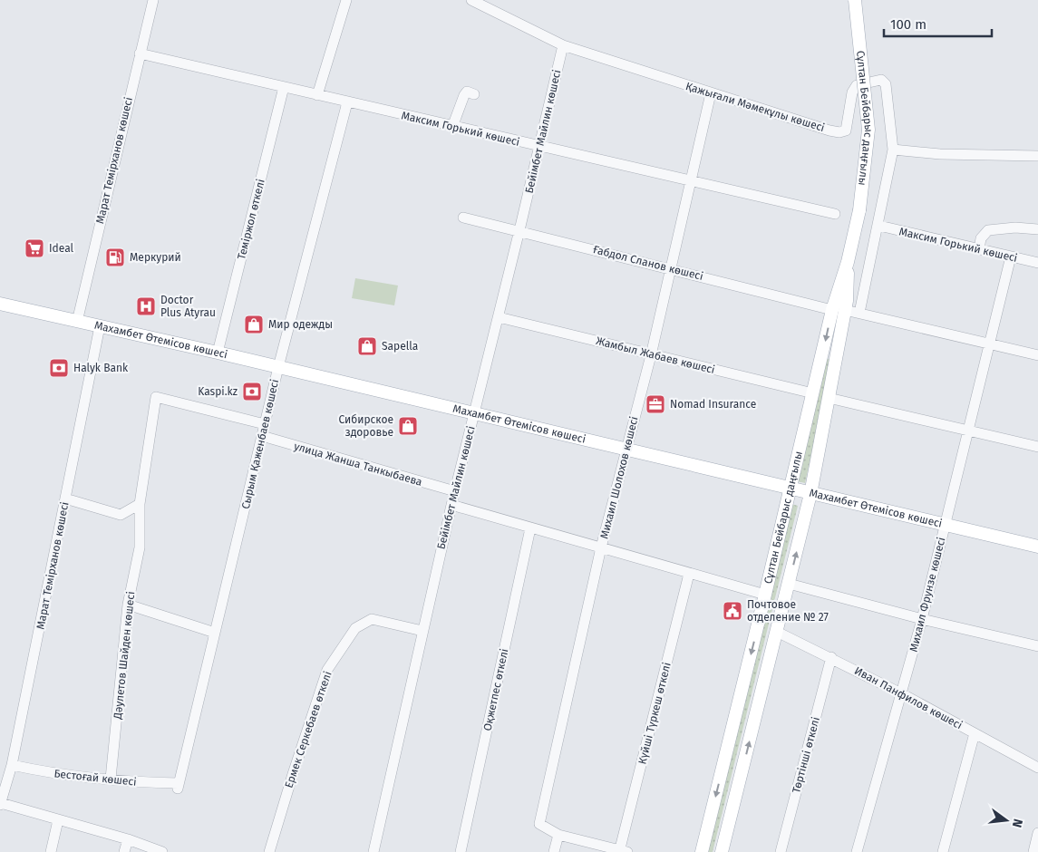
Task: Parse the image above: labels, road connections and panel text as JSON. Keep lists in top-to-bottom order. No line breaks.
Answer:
{"streets":{"main road":["Сұлтан Бейбарыс даңғылы","Махамбет Өтемісов көшесі"],"street":["Қажығали Мәмекұлы көшесі","Максим Горький көшесі","Бейімбет Майлин көшесі","Марат Темірханов көшесі","Теміржол өткелі","Ғабдол Сланов көшесі","Жамбыл Жабаев көшесі","Сырым Қаженбаев көшесі","улица Жанша Танкыбаева","Михаил Шолохов көшесі","Михаил Фрунзе көшесі","Дәулетов Шайден көшесі","Оқжетпес өткелі","Иван Панфилов көшесі","Күйші Түркеш өткелі","Ермек Серкебаев өткелі","Төртінші өткелі","Бестоғай көшесі"]},"crossings":[["Қажығали Мәмекұлы көшесі","Бейімбет Майлин көшесі"],["Қажығали Мәмекұлы көшесі","Михаил Шолохов көшесі"],["Сұлтан Бейбарыс даңғылы","Ғабдол Сланов көшесі"],["Сұлтан Бейбарыс даңғылы","Махамбет Өтемісов көшесі"],["Сұлтан Бейбарыс даңғылы","Жамбыл Жабаев көшесі"],["Сұлтан Бейбарыс даңғылы","Иван Панфилов көшесі"],["Максим Горький көшесі","Бейімбет Майлин көшесі"],["Максим Горький көшесі","Марат Темірханов көшесі"],["Максим Горький көшесі","Теміржол өткелі"],["Максим Горький көшесі","Сырым Қаженбаев көшесі"],["Максим Горький көшесі","Михаил Шолохов көшесі"],["Максим Горький көшесі","Михаил Фрунзе көшесі"],["Бейімбет Майлин көшесі","Ғабдол Сланов көшесі"],["Бейімбет Майлин көшесі","Махамбет Өтемісов көшесі"],["Бейімбет Майлин көшесі","Жамбыл Жабаев көшесі"],["Бейімбет Майлин көшесі","улица Жанша Танкыбаева"],["Бейімбет Майлин көшесі","Ермек Серкебаев өткелі"],["Марат Темірханов көшесі","Махамбет Өтемісов көшесі"],["Марат Темірханов көшесі","Бестоғай көшесі"],["Теміржол өткелі","Махамбет Өтемісов көшесі"],["Ғабдол Сланов көшесі","Михаил Шолохов көшесі"],["Махамбет Өтемісов көшесі","Сырым Қаженбаев көшесі"],["Махамбет Өтемісов көшесі","Михаил Шолохов көшесі"],["Махамбет Өтемісов көшесі","Михаил Фрунзе көшесі"],["Жамбыл Жабаев көшесі","Михаил Шолохов көшесі"],["Сырым Қаженбаев көшесі","улица Жанша Танкыбаева"],["Сырым Қаженбаев көшесі","Дәулетов Шайден көшесі"],["Сырым Қаженбаев көшесі","Бестоғай көшесі"],["Михаил Фрунзе көшесі","Иван Панфилов көшесі"],["Дәулетов Шайден көшесі","Бестоғай көшесі"],["Иван Панфилов көшесі","Төртінші өткелі"]],"places":{"supermarket":["Ideal"],"fuel station":["Меркурий"],"hospital":["Doctor Plus Atyrau"],"shop":["Мир одежды","Sapella","Сибирское здоровье"],"bank":["Halyk Bank","Kaspi.kz"],"office":["Nomad Insurance"],"public building":["Почтовое отделение № 27"]},"scale_bar":"100 m","north":"right"}
